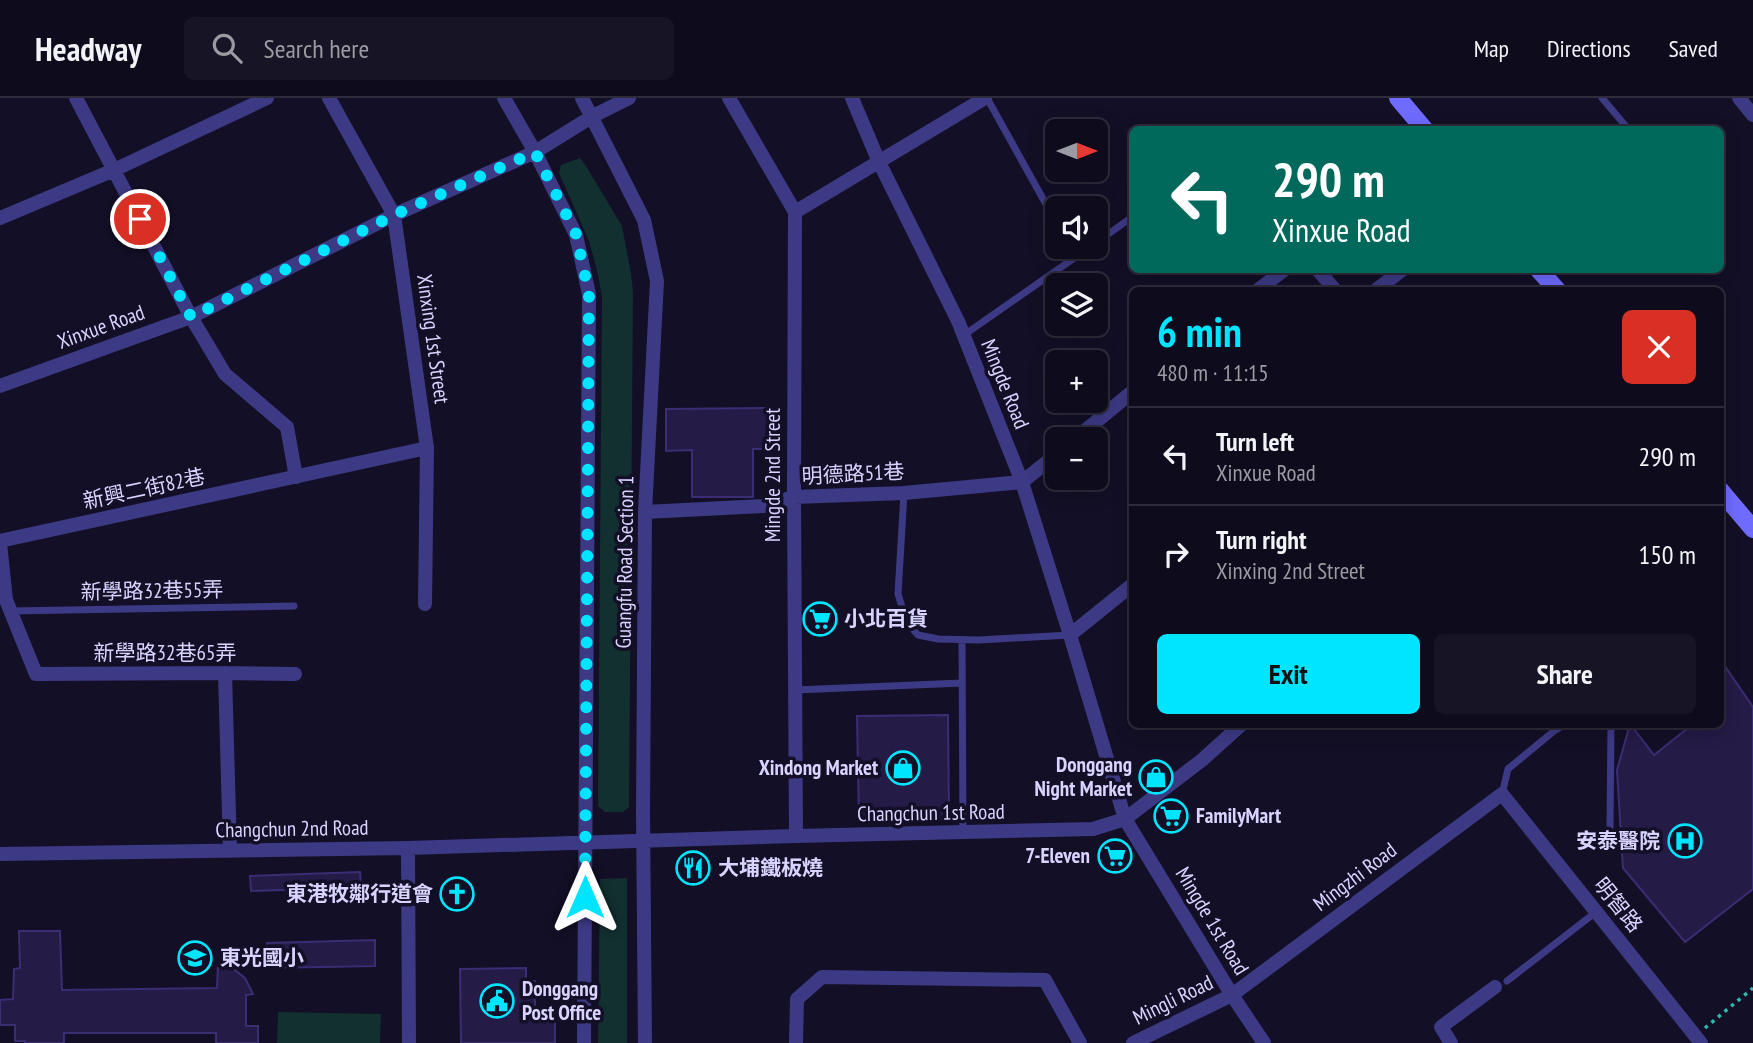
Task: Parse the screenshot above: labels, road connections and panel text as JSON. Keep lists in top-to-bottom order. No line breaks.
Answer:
{"streets":{"street":["Xinxue Road","Xinxing 1st Street","Mingde Road","明德路51巷","Mingde 2nd Street","新興二街82巷","Guangfu Road Section 1","新學路32巷65弄","Changchun 1st Road","Changchun 2nd Road","Mingzhi Road","明智路","Mingde 1st Road","Mingli Road"],"lane":["新學路32巷55弄"]},"crossings":[["Xinxue Road","Xinxing 1st Street"],["Xinxue Road","Guangfu Road Section 1"],["Xinxing 1st Street","新興二街82巷"],["Mingde Road","明德路51巷"],["Mingde Road","Changchun 1st Road"],["Mingde Road","Mingde 1st Road"],["明德路51巷","Mingde 2nd Street"],["明德路51巷","Guangfu Road Section 1"],["Mingde 2nd Street","Changchun 1st Road"],["Guangfu Road Section 1","Changchun 1st Road"],["Guangfu Road Section 1","Changchun 2nd Road"],["新學路32巷55弄","新學路32巷65弄"],["Changchun 1st Road","Changchun 2nd Road"],["Changchun 1st Road","Mingde 1st Road"],["Mingzhi Road","明智路"],["Mingzhi Road","Mingde 1st Road"],["Mingzhi Road","Mingli Road"],["Mingde 1st Road","Mingli Road"]],"places":{"supermarket":["小北百貨","FamilyMart","7-Eleven"],"shop":["Xindong Market","Donggang Night Market"],"hospital":["安泰醫院"],"restaurant":["大埔鐵板燒"],"church":["東港牧鄰行道會"],"school or university":["東光國小"],"public building":["Donggang Post Office"]},"north":"right","page":{"header":"Headway","search":"Search here","nav":["Map","Directions","Saved"],"map_buttons":["+","−"],"turn":["290 m","Xinxue Road"],"heading":["6 min","480 m · 11:15"],"list":[{"name":"Turn left","note":"Xinxue Road","value":"290 m"},{"name":"Turn right","note":"Xinxing 2nd Street","value":"150 m"}],"buttons":["Exit","Share"]}}
